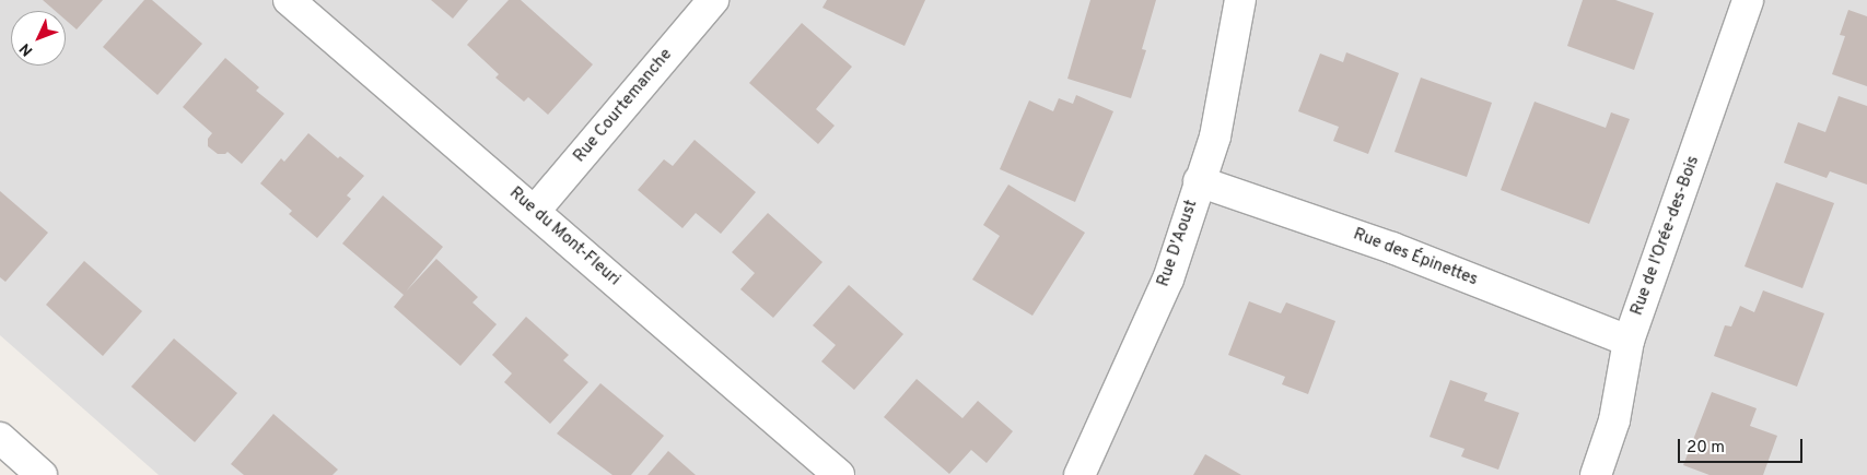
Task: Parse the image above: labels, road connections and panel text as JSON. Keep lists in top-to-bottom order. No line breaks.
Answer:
{"streets":{"street":["Rue Courtemanche","Rue de l'Orée-des-Bois","Rue du Mont-Fleuri","Rue D'Aoust","Rue des Épinettes"]},"crossings":[["Rue Courtemanche","Rue du Mont-Fleuri"],["Rue de l'Orée-des-Bois","Rue des Épinettes"],["Rue D'Aoust","Rue des Épinettes"]],"scale_bar":"20 m","north":"bottom left"}
